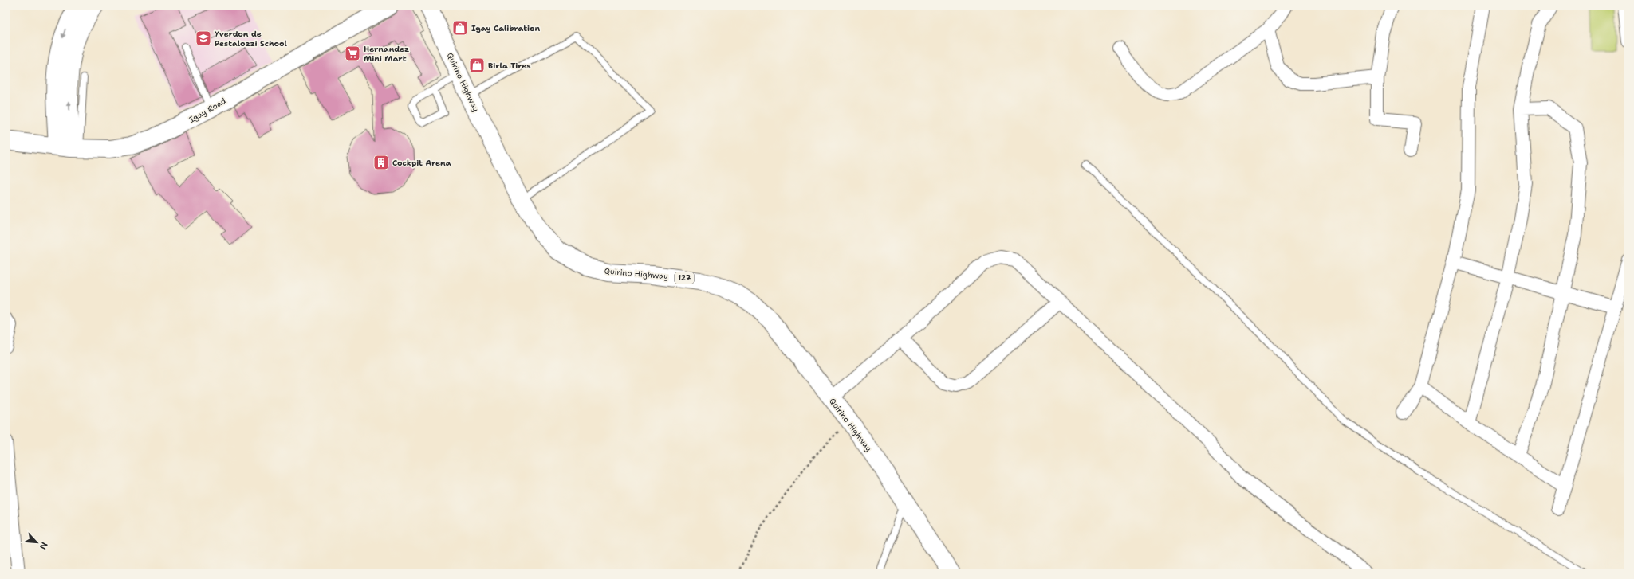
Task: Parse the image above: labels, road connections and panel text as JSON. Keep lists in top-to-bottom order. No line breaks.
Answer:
{"streets":{"main road":["Quirino Highway","Igay Road","127"]},"places":{"shop":["Igay Calibration","Birla Tires"],"school or university":["Yverdon de Pestalozzi School"],"supermarket":["Hernandez Mini Mart"],"building":["Cockpit Arena"]},"north":"bottom right"}
